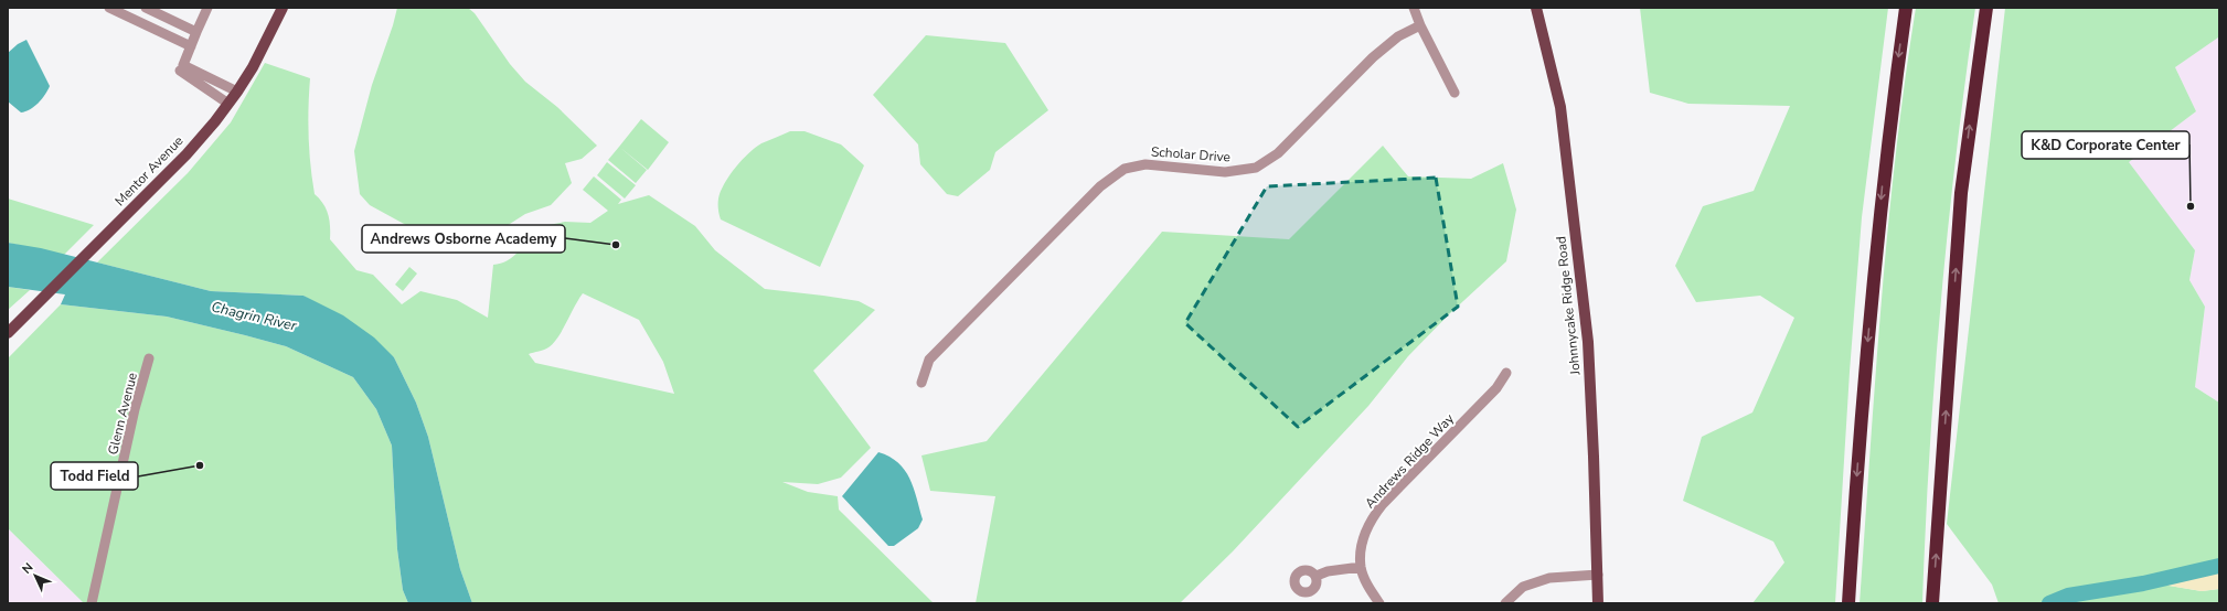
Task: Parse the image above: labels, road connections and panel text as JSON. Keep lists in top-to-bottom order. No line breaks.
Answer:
{"streets":{"main road":["Mentor Avenue","Johnnycake Ridge Road"],"street":["Scholar Drive","Glenn Avenue","Andrews Ridge Way"]},"water":["Chagrin River"],"places":["K&D Corporate Center","Andrews Osborne Academy","Todd Field"],"north":"top left"}
